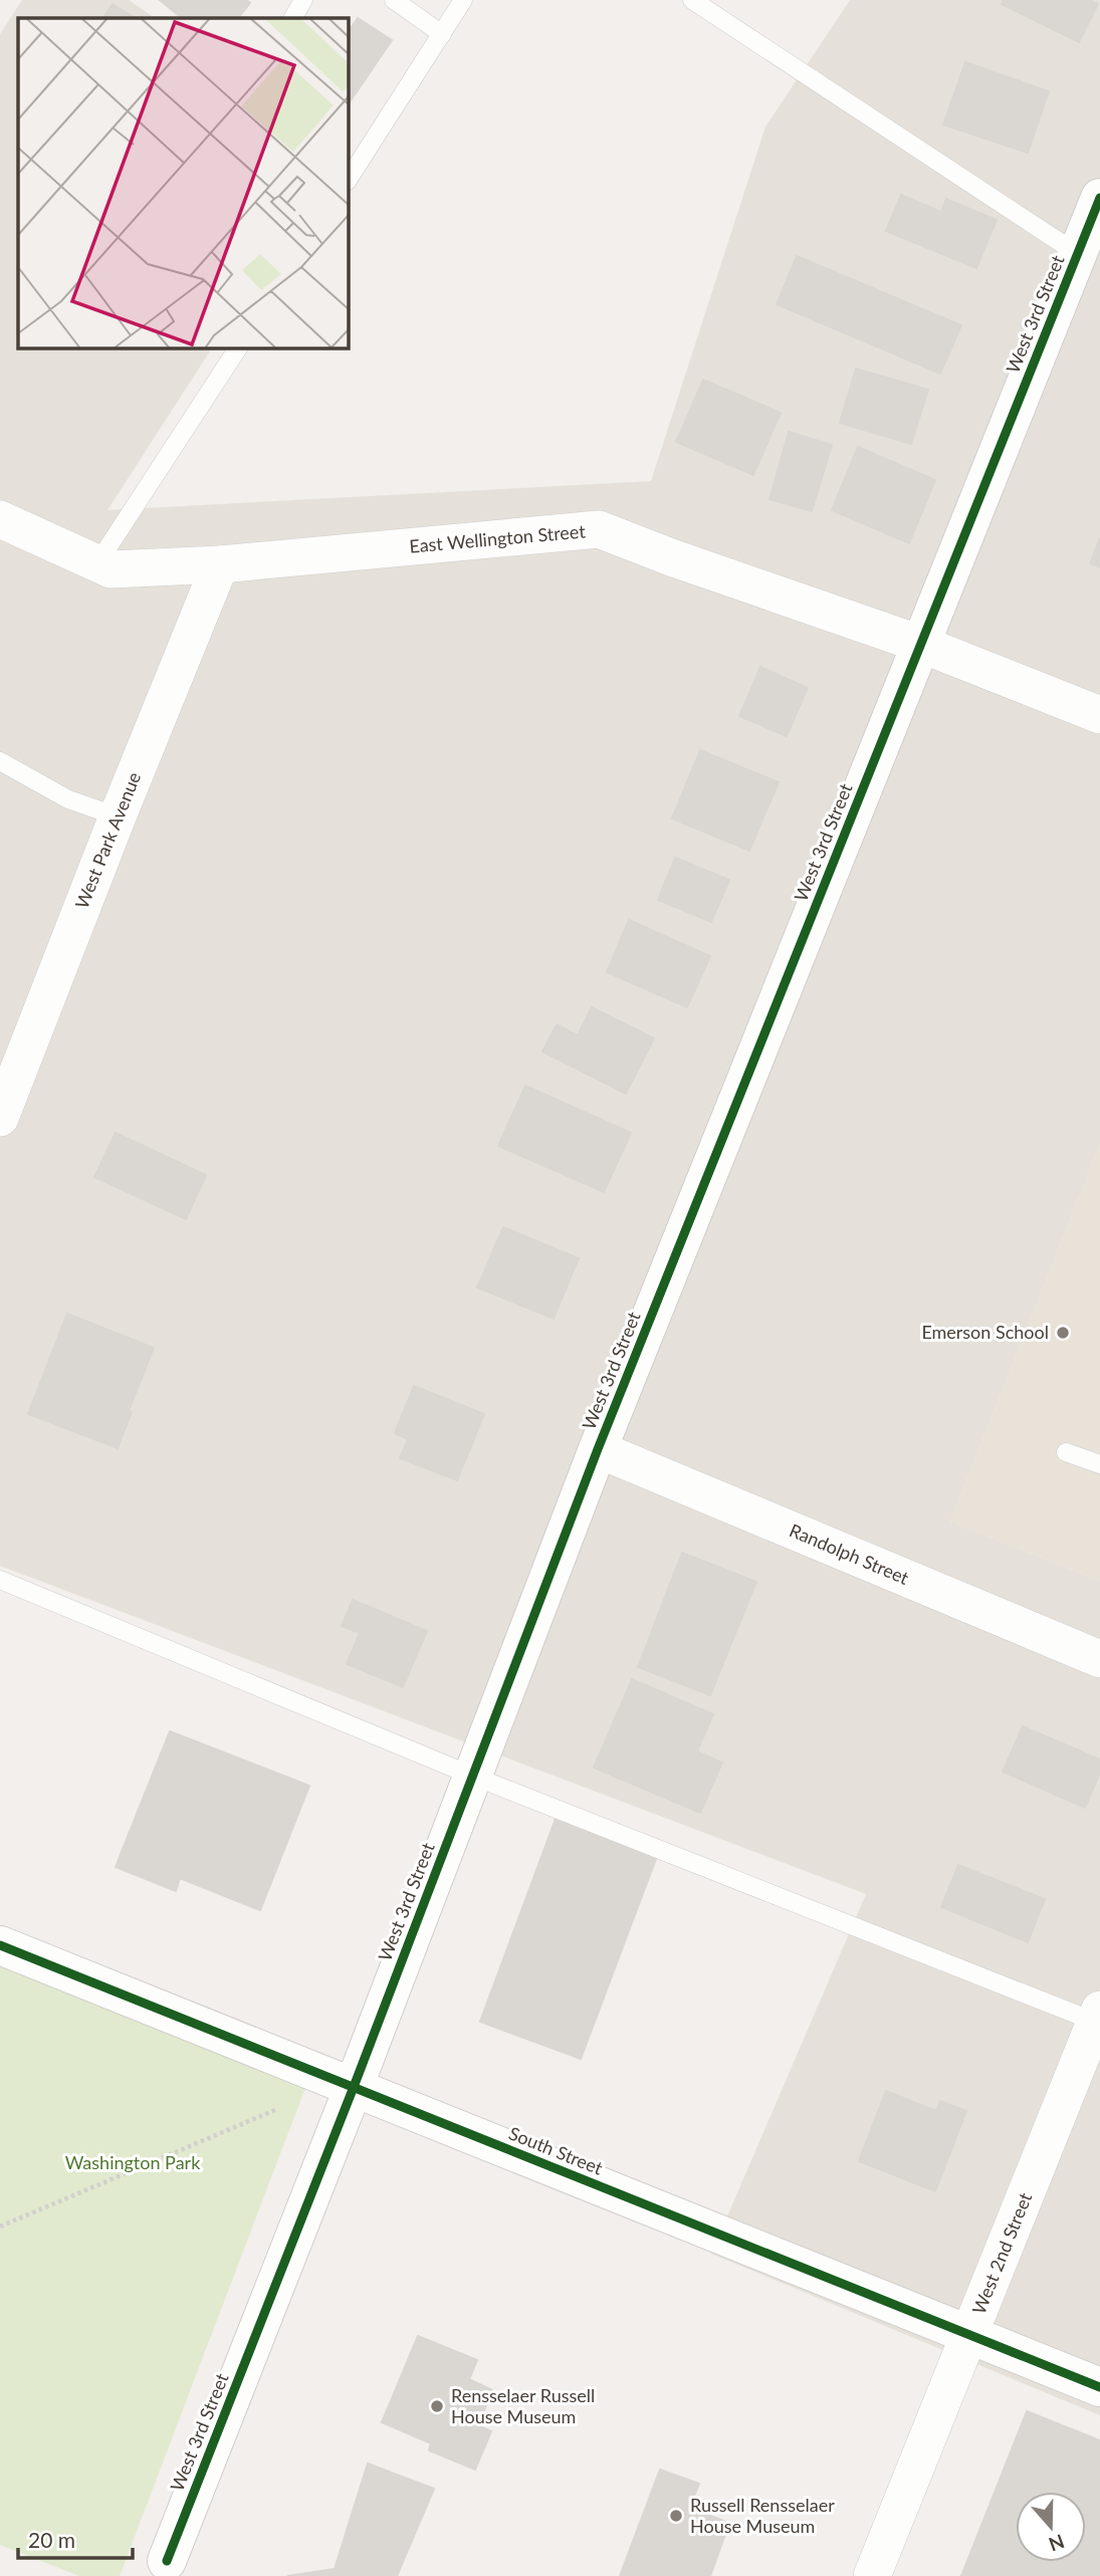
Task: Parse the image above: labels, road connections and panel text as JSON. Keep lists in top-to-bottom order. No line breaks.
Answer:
{"streets":{"street":["West 3rd Street","East Wellington Street","West Park Avenue","Randolph Street","South Street","West 2nd Street"]},"crossings":[["West 3rd Street","East Wellington Street"],["West 3rd Street","Randolph Street"],["West 3rd Street","South Street"],["East Wellington Street","West Park Avenue"],["South Street","West 2nd Street"]],"parks":["Washington Park"],"places":["Emerson School","Rensselaer Russell House Museum","Russell Rensselaer House Museum"],"scale_bar":"20 m","north":"bottom"}
